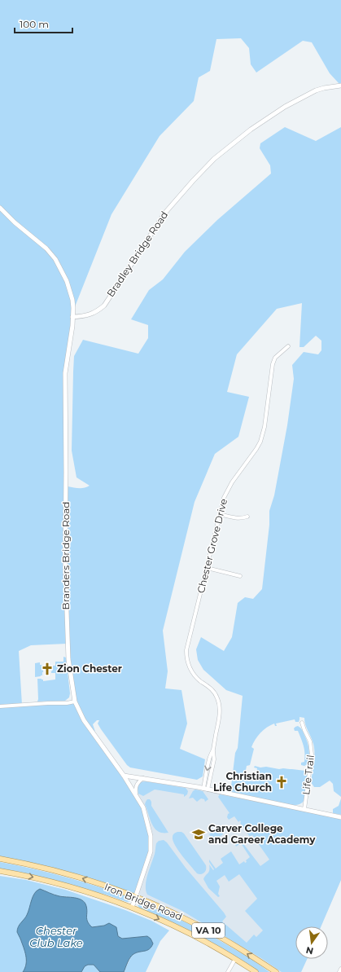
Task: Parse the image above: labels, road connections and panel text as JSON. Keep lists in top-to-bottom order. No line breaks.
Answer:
{"streets":{"main road":["Iron Bridge Road","VA 10"],"street":["Bradley Bridge Road","Chester Grove Drive","Branders Bridge Road","Life Trail"]},"crossings":[["Bradley Bridge Road","Branders Bridge Road"],["Branders Bridge Road","Iron Bridge Road"]],"water":["Chester Club Lake"],"places":{"church":["Zion Chester","Christian Life Church"],"school or university":["Carver College and Career Academy"]},"scale_bar":"100 m","north":"bottom"}
